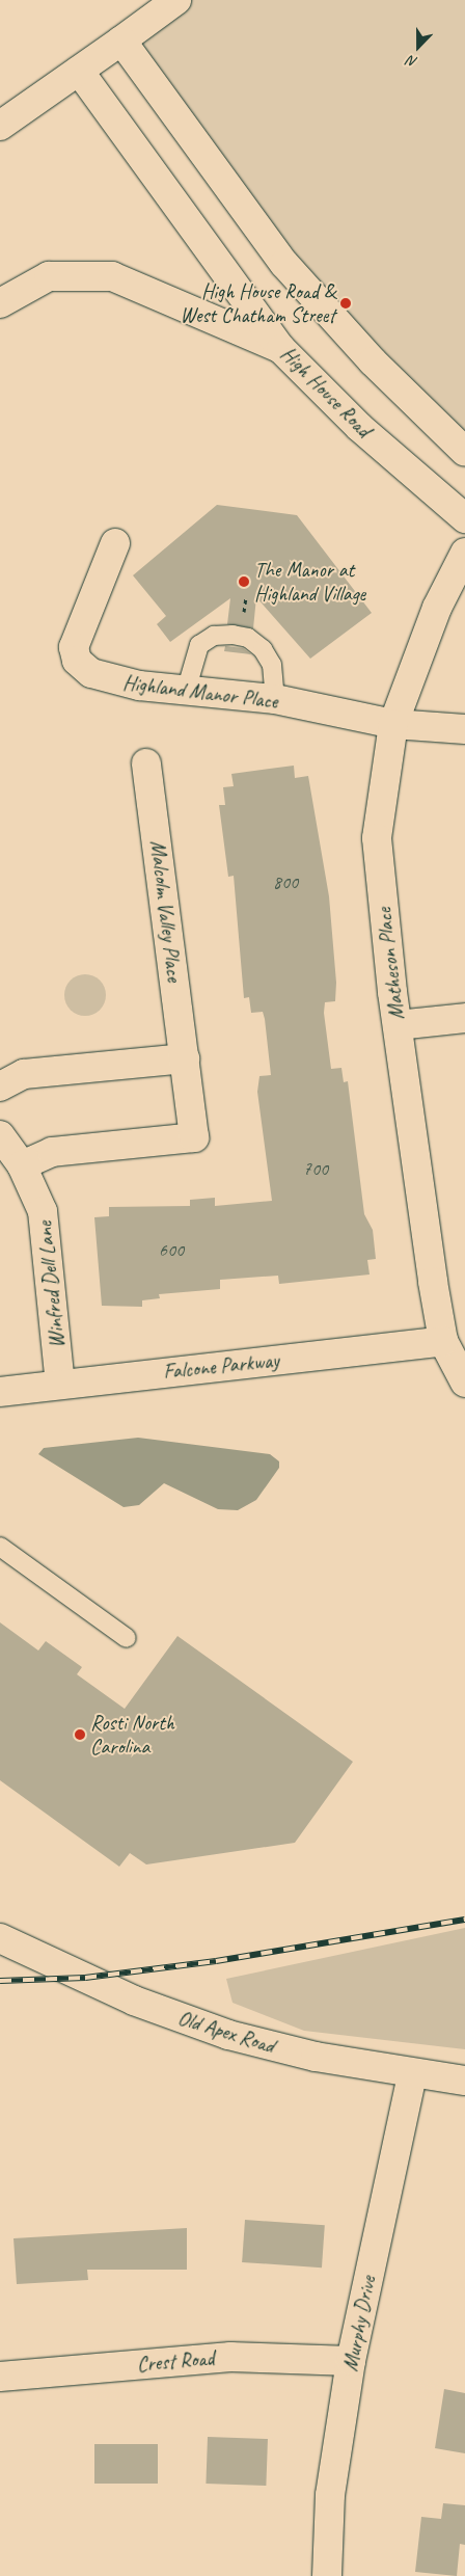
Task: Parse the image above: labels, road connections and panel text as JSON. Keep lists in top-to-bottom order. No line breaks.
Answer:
{"streets":{"street":["High House Road","Highland Manor Place","Malcolm Valley Place","Matheson Place","Winfred Dell Lane","Falcone Parkway","Old Apex Road","Murphy Drive","Crest Road"]},"crossings":[["Highland Manor Place","Matheson Place"],["Malcolm Valley Place","Winfred Dell Lane"],["Matheson Place","Falcone Parkway"],["Winfred Dell Lane","Falcone Parkway"],["Old Apex Road","Murphy Drive"],["Murphy Drive","Crest Road"]],"places":["High House Road & West Chatham Street","The Manor at Highland Village","Rosti North Carolina"],"house_numbers":["800","700","600"],"north":"bottom"}
